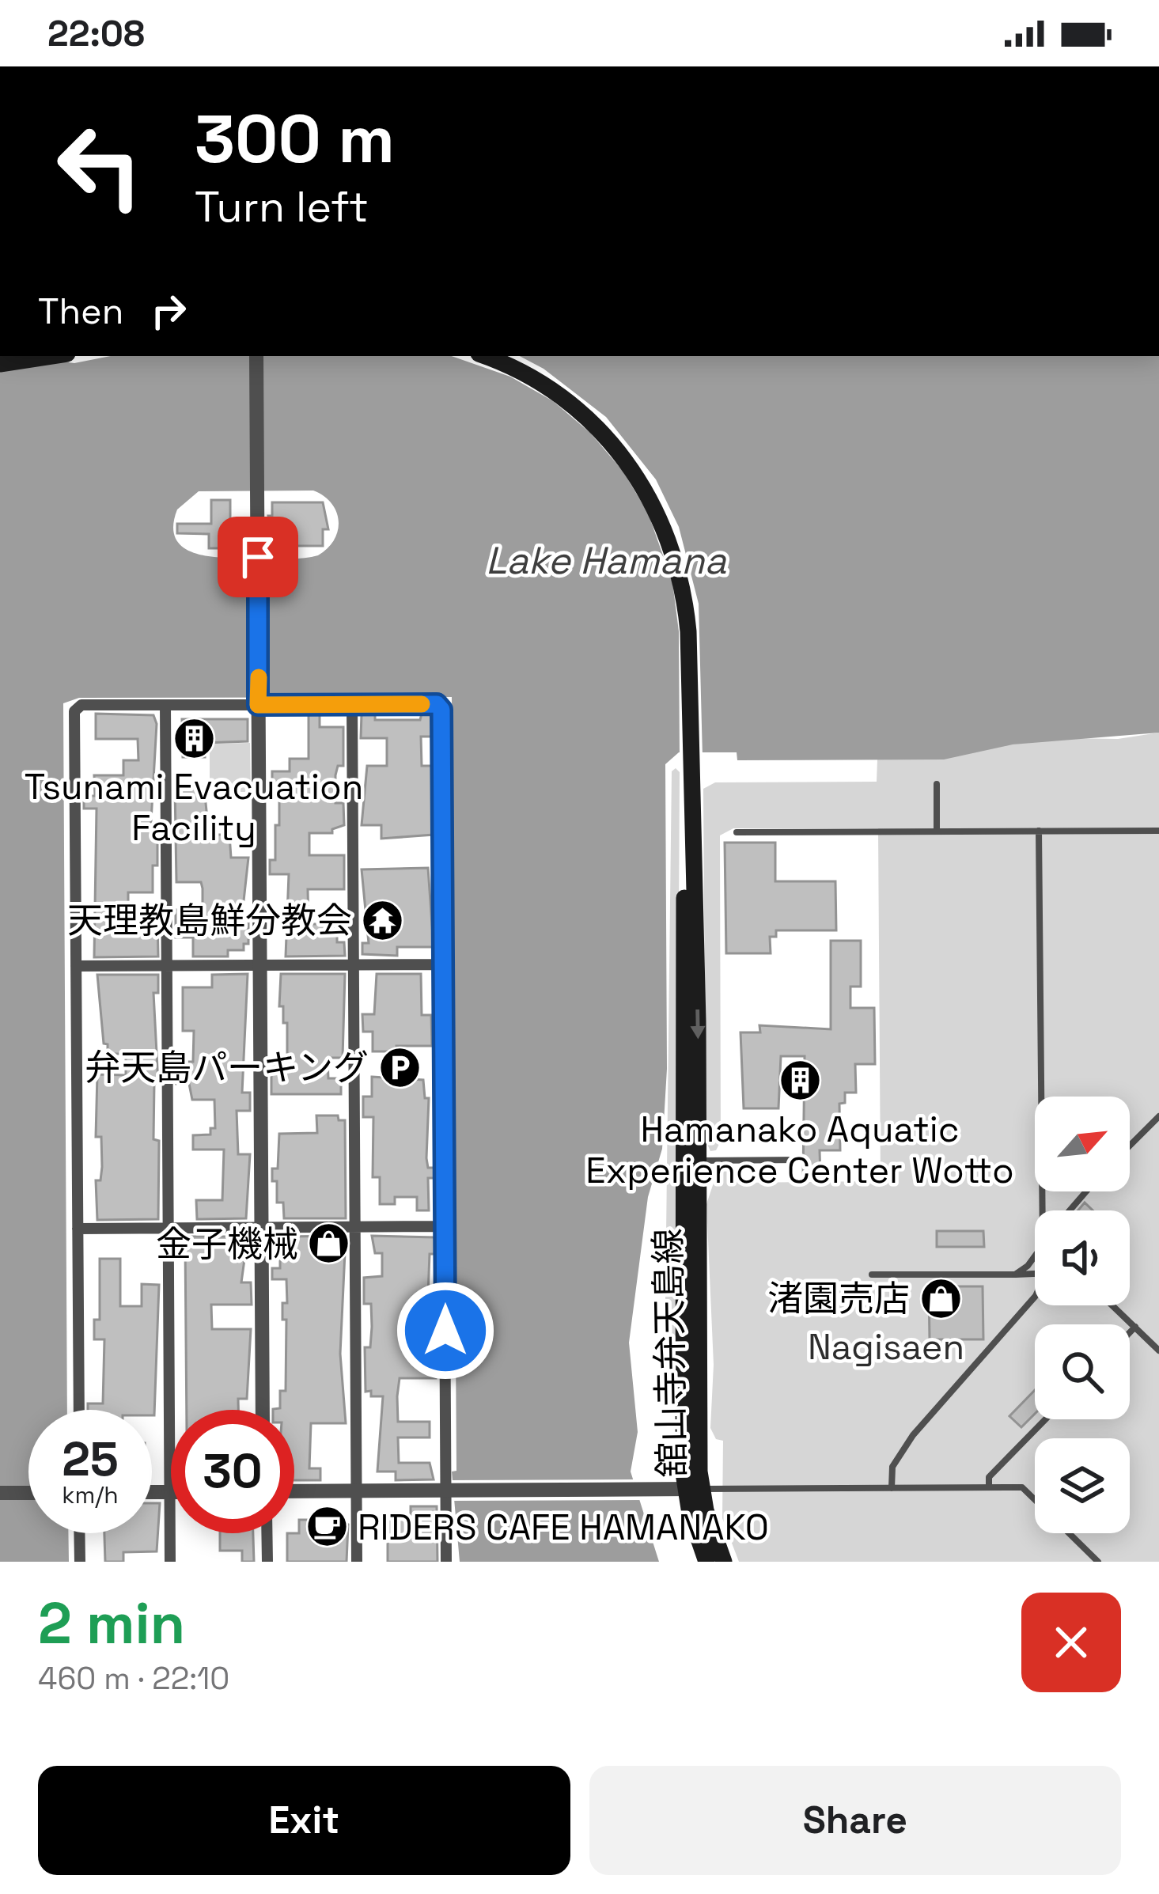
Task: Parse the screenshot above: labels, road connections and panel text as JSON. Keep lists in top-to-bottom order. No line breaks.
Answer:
{"streets":{"main road":["舘山寺弁天島線"]},"water":["Lake Hamana"],"parks":["Nagisaen"],"places":{"building":["Tsunami Evacuation Facility","Hamanako Aquatic Experience Center Wotto"],"temple":["天理教島鮮分教会"],"parking":["弁天島パーキング"],"shop":["金子機械","渚園売店"],"cafe":["RIDERS CAFE HAMANAKO"]},"north":"top right","page":{"status":"22:08","turn":["300 m","Turn left"],"then":"Then","speed":"25 km/h","limit":"30","heading":["2 min","460 m · 22:10"],"buttons":["Exit","Share"]}}
